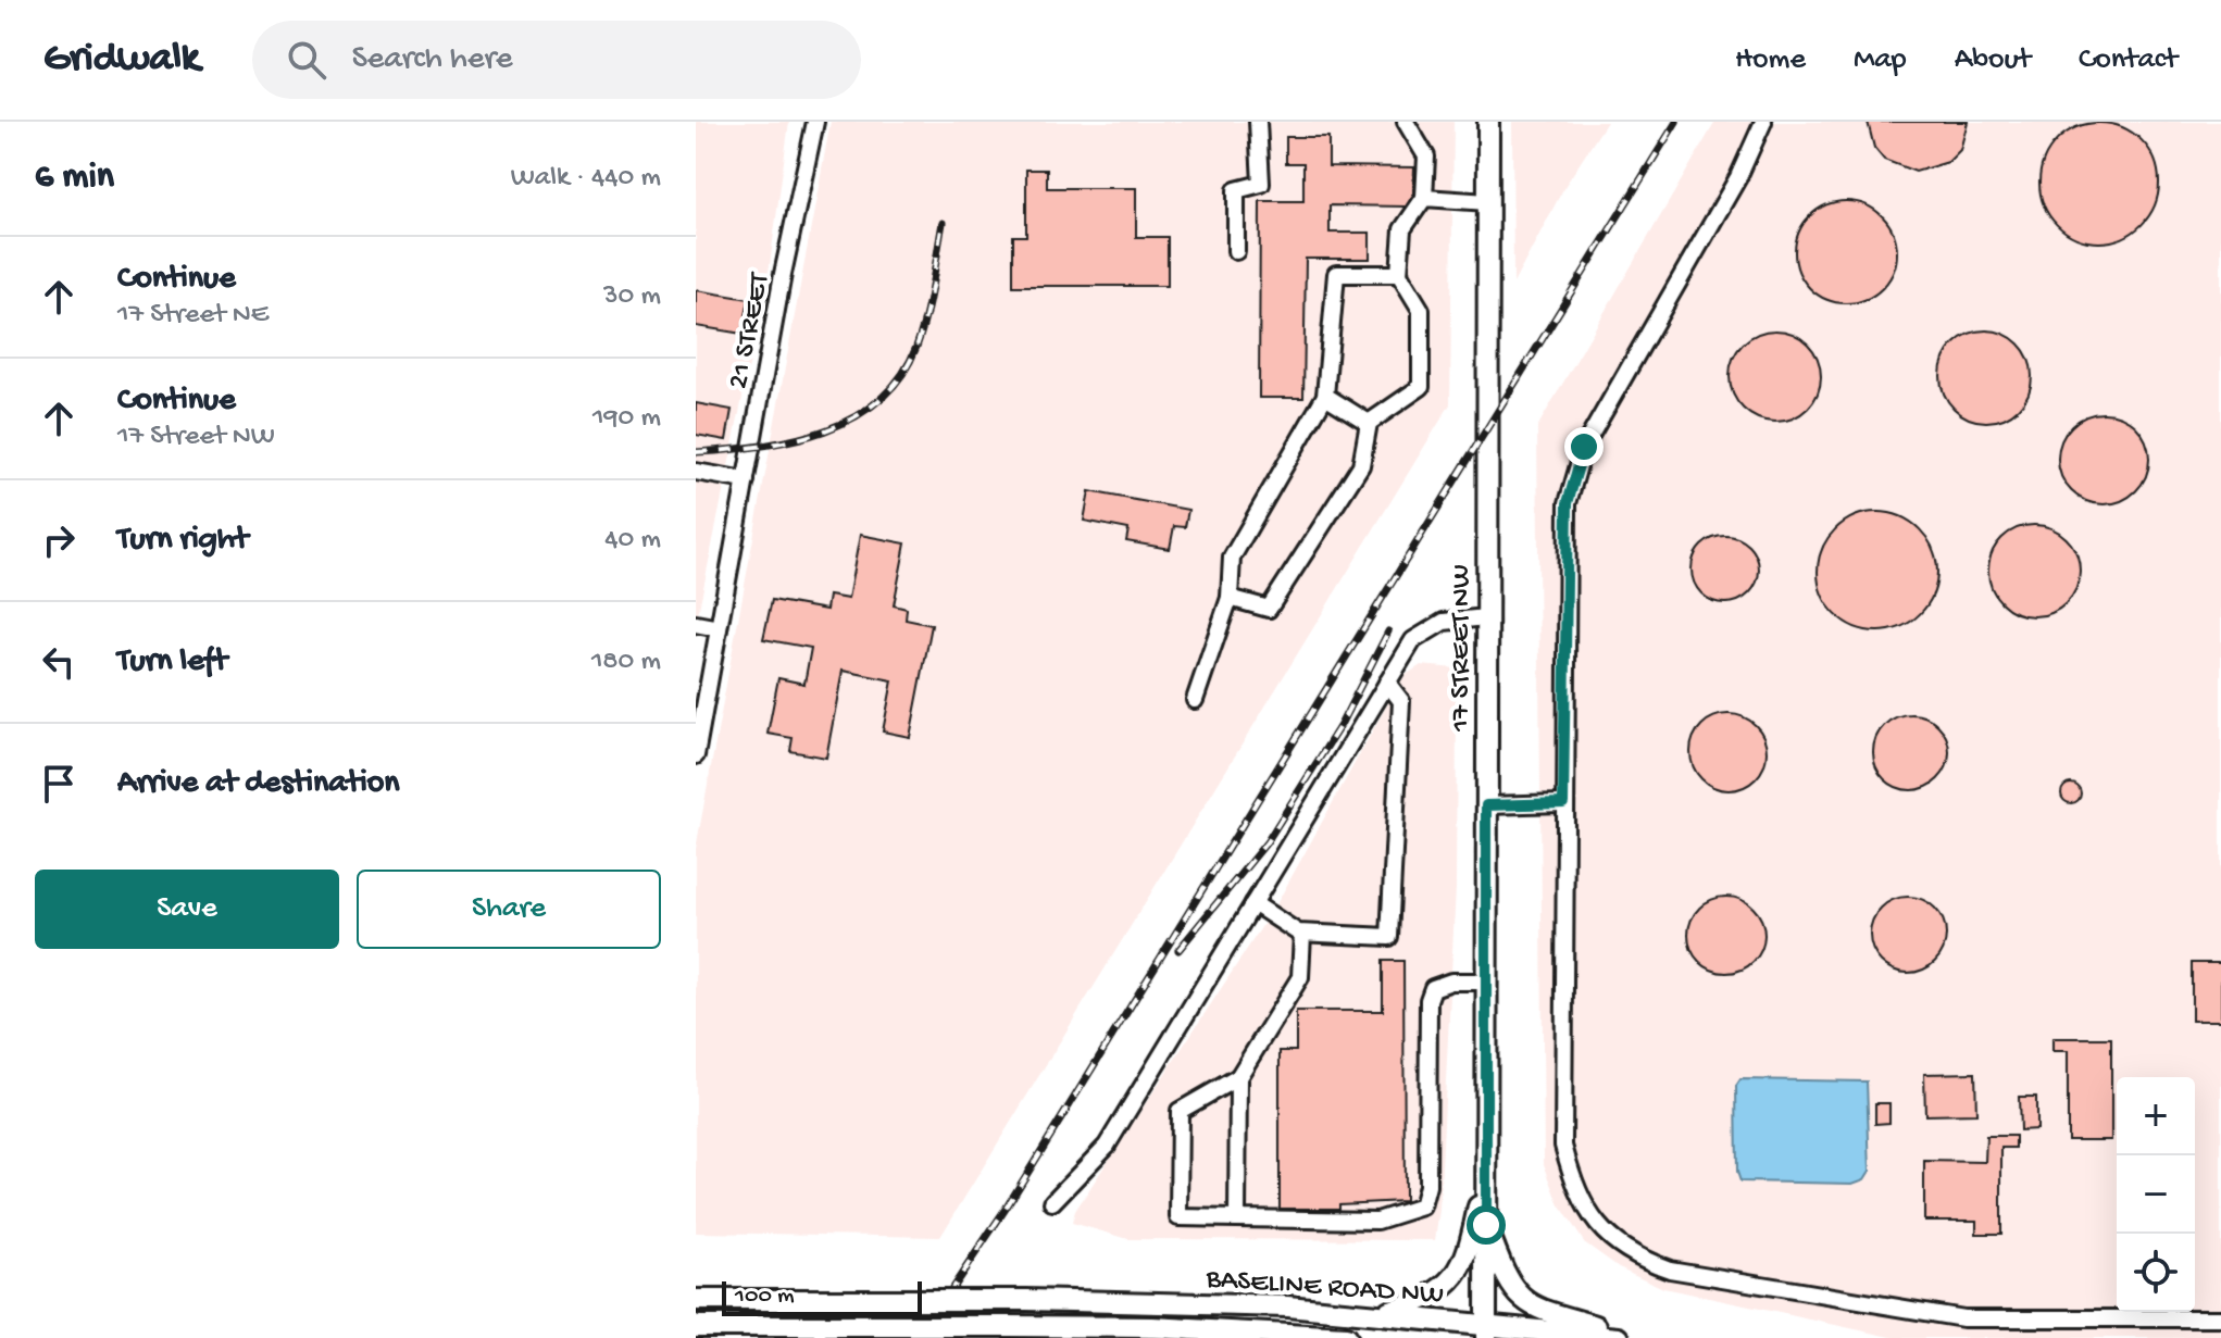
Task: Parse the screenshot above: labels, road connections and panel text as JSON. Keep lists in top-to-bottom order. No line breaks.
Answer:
{"streets":{"main road":["17 STREET NW","BASELINE ROAD NW"],"street":["21 STREET"]},"scale_bar":"100 m","page":{"header":"Gridwalk","search":"Search here","nav":["Home","Map","About","Contact"],"heading":["6 min","Walk · 440 m"],"list":[["Continue","17 Street NE","30 m"],["Continue","17 Street NW","190 m"],["Turn right","40 m"],["Turn left","180 m"],"Arrive at destination"],"buttons":["Save","Share"],"map_buttons":["+","−"],"scale":"100 m"}}
